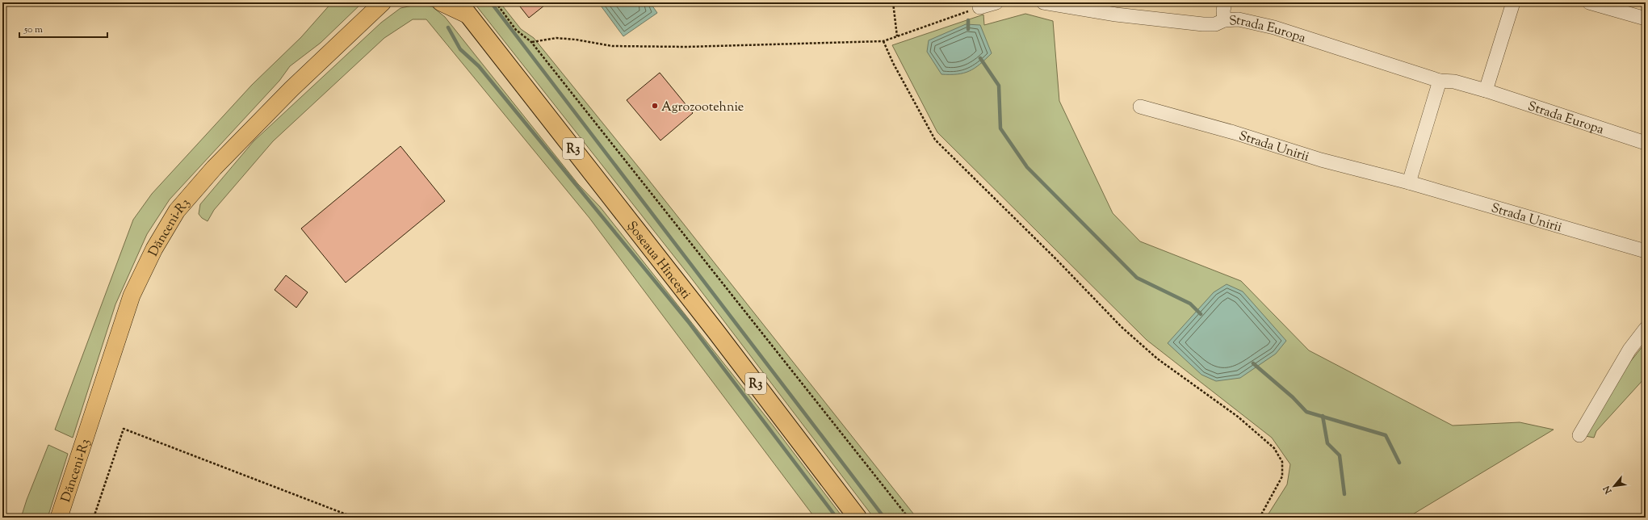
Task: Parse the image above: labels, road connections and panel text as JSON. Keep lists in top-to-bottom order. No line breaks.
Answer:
{"streets":{"highway":["R3","Șoseaua Hîncești"],"main road":["Dănceni-R3"],"street":["Strada Europa","Strada Unirii"]},"places":["Agrozootehnie"],"scale_bar":"50 m","north":"bottom left"}
